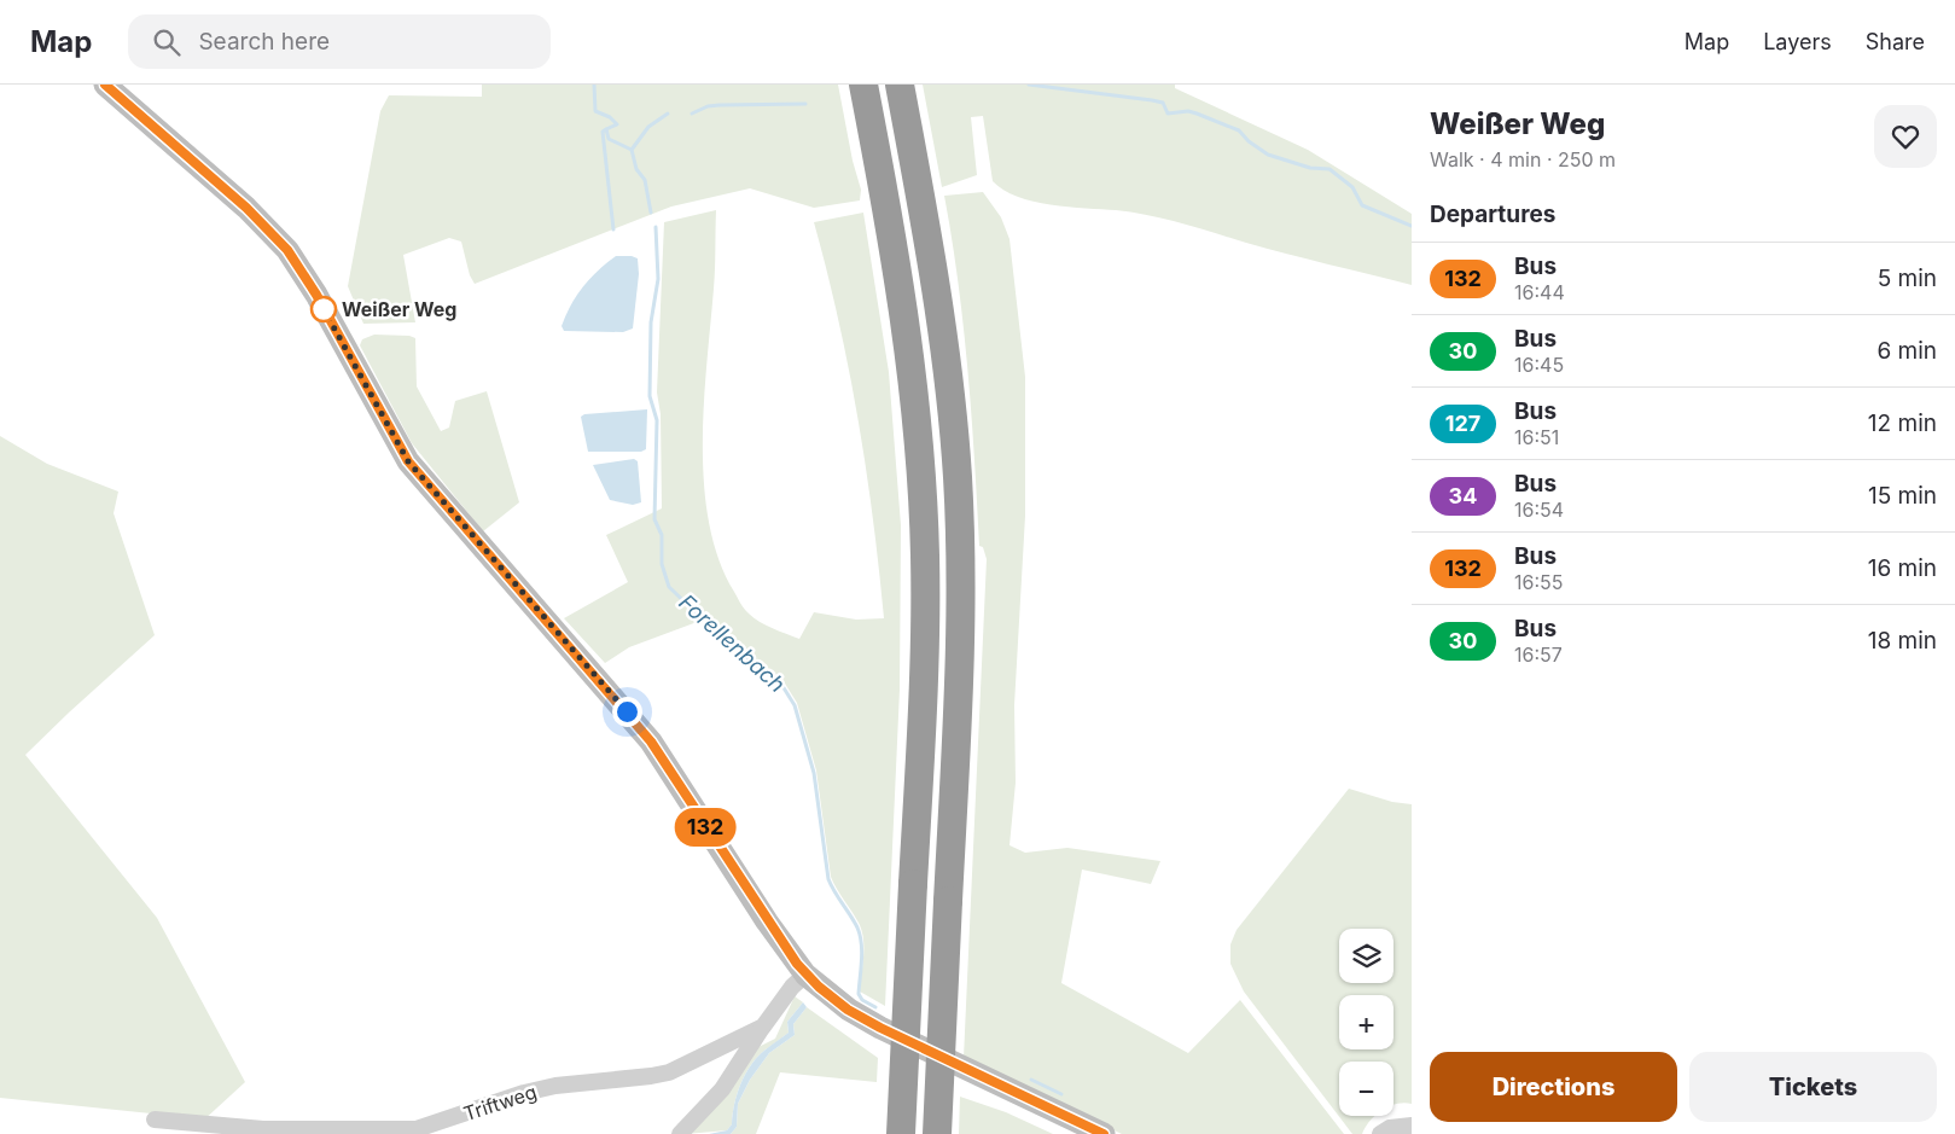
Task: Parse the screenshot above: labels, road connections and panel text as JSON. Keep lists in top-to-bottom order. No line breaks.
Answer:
{"streets":{"street":["Triftweg"]},"water":["Forellenbach"],"places":["Weißer Weg"],"lines":["bus line 132"],"page":{"header":"Map","search":"Search here","nav":["Map","Layers","Share"],"on_map":"132","heading":[["Weißer Weg","Walk · 4 min · 250 m"],"Departures"],"list":[{"mark":"132","name":"Bus","note":"16:44","value":"5 min"},{"mark":"30","name":"Bus","note":"16:45","value":"6 min"},{"mark":"127","name":"Bus","note":"16:51","value":"12 min"},{"mark":"34","name":"Bus","note":"16:54","value":"15 min"},{"mark":"132","name":"Bus","note":"16:55","value":"16 min"},{"mark":"30","name":"Bus","note":"16:57","value":"18 min"}],"map_buttons":["+","−"],"buttons":["Directions","Tickets"]}}
